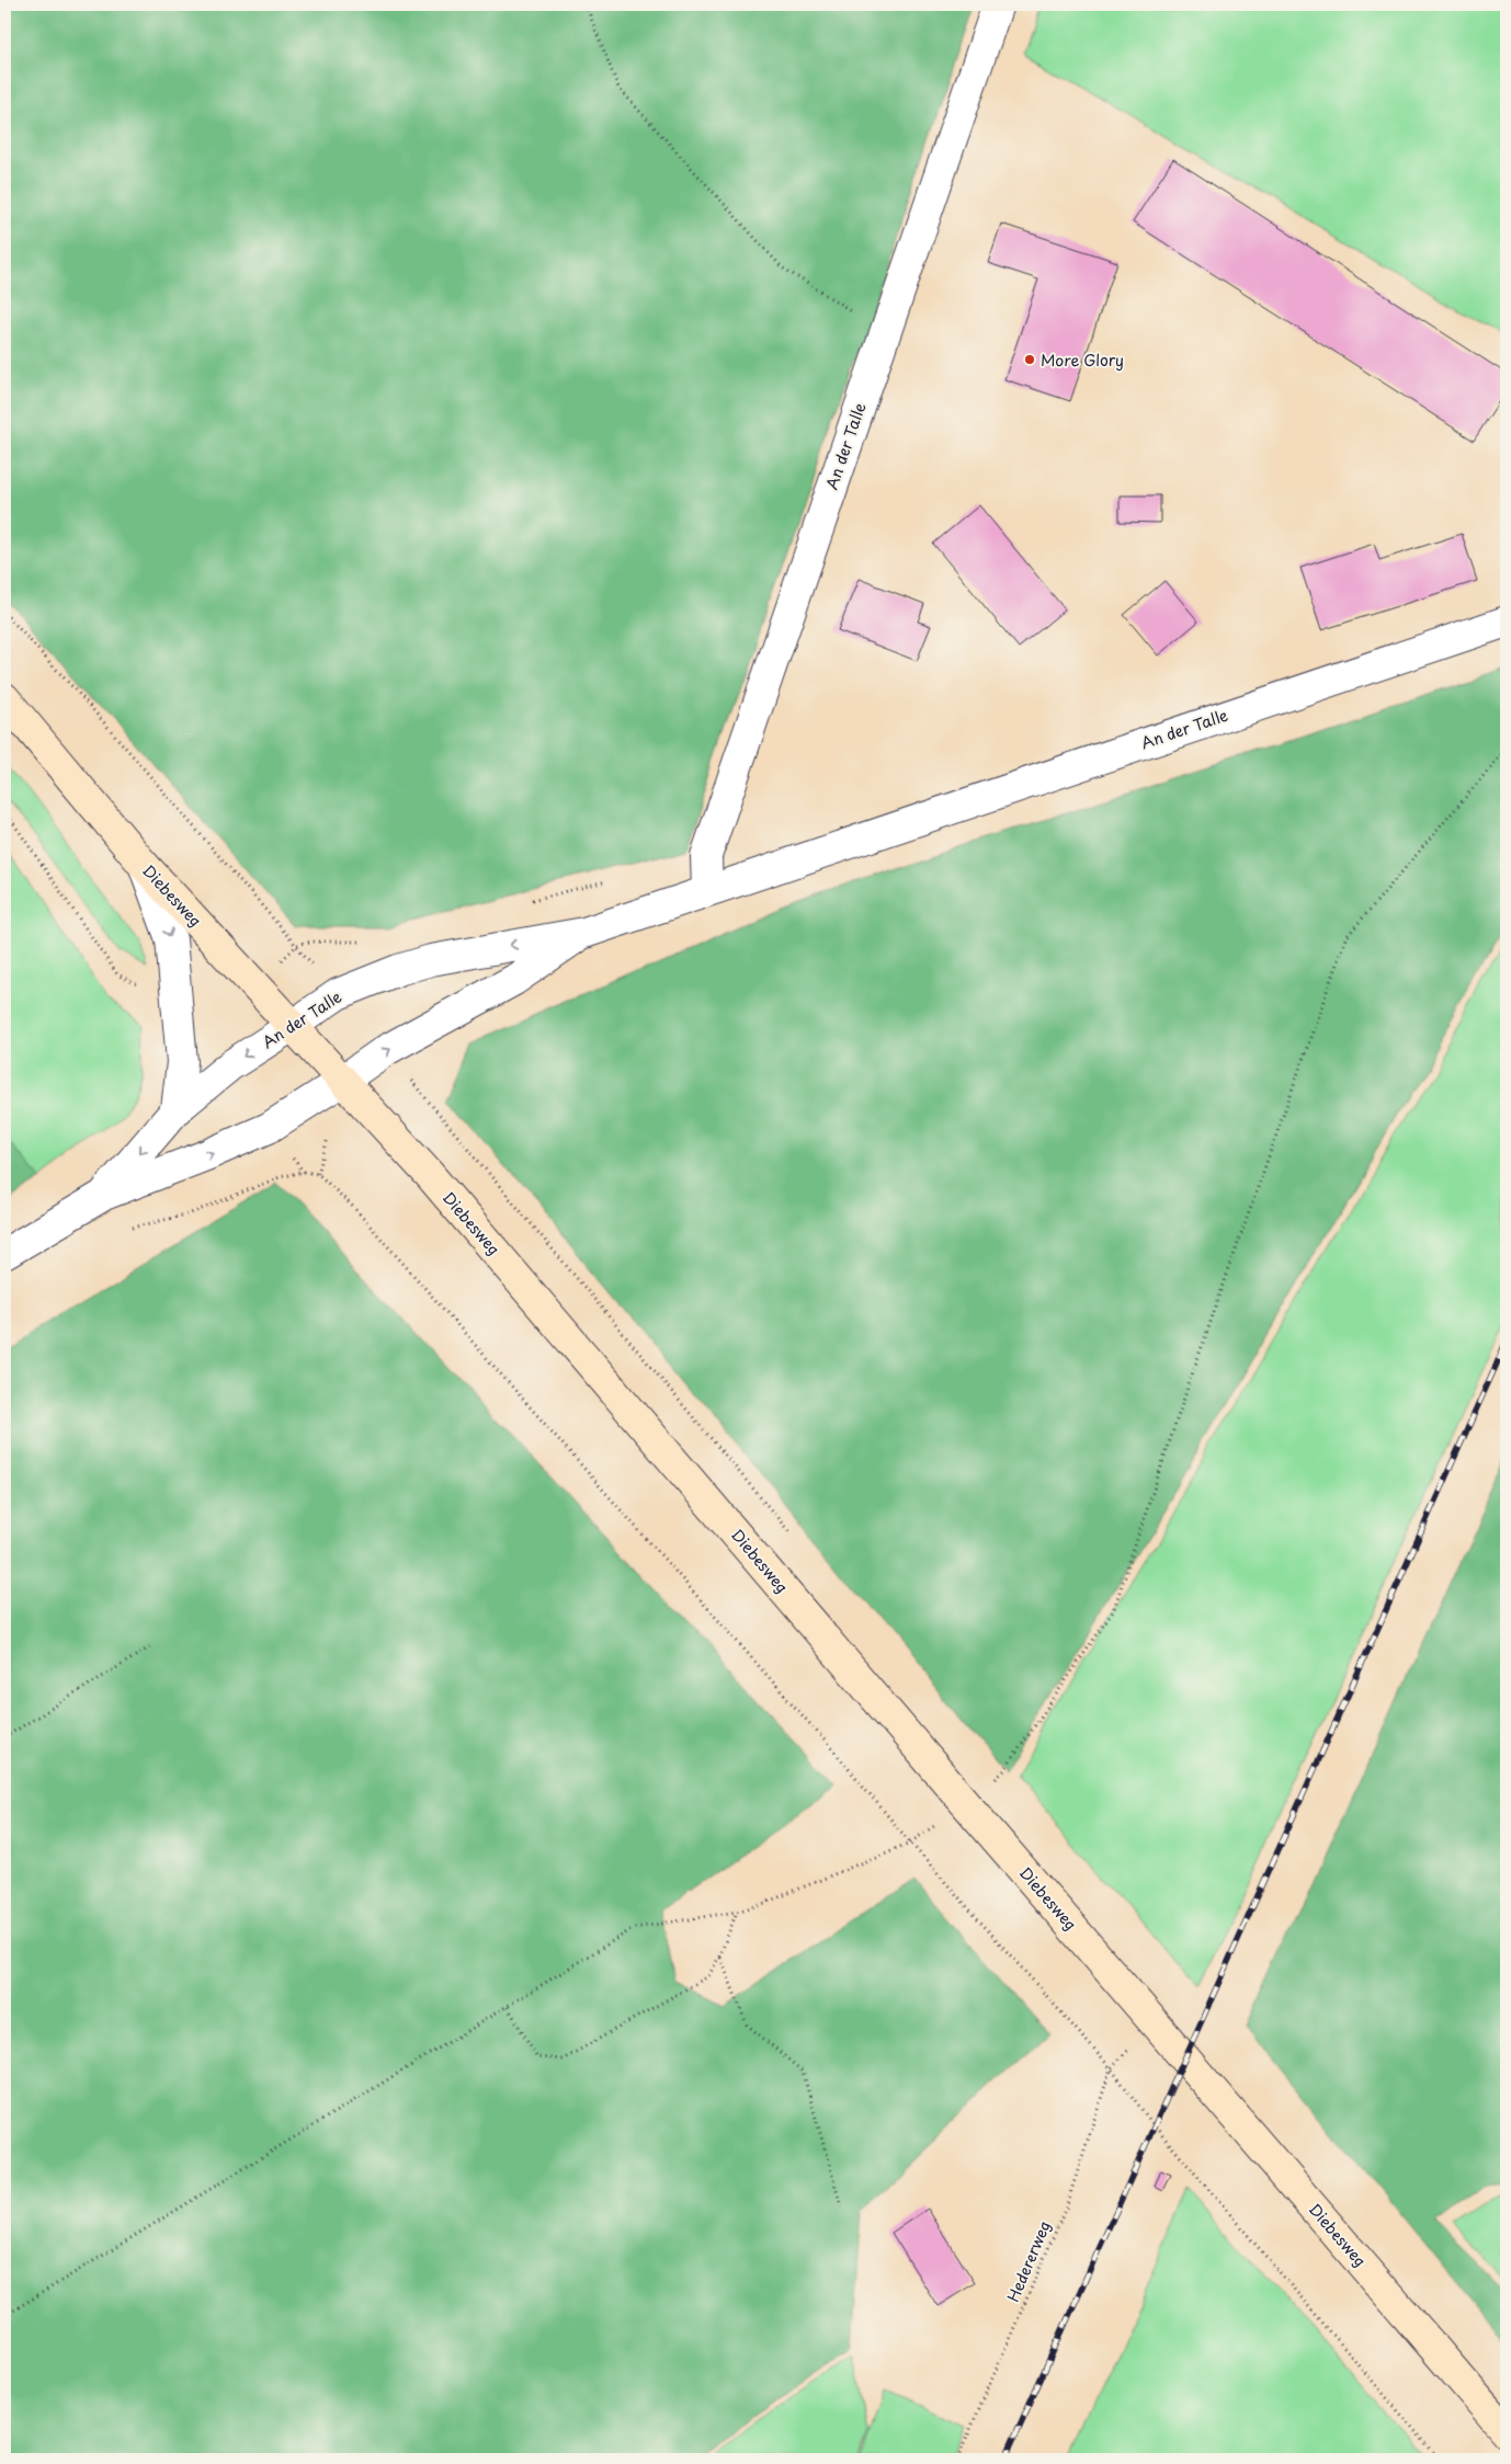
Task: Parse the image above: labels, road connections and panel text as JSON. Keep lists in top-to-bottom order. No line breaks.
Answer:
{"streets":{"main road":["Diebesweg"],"street":["An der Talle"],"path":["Hedererweg"]},"crossings":[["An der Talle","Diebesweg"]],"places":["More Glory"]}
